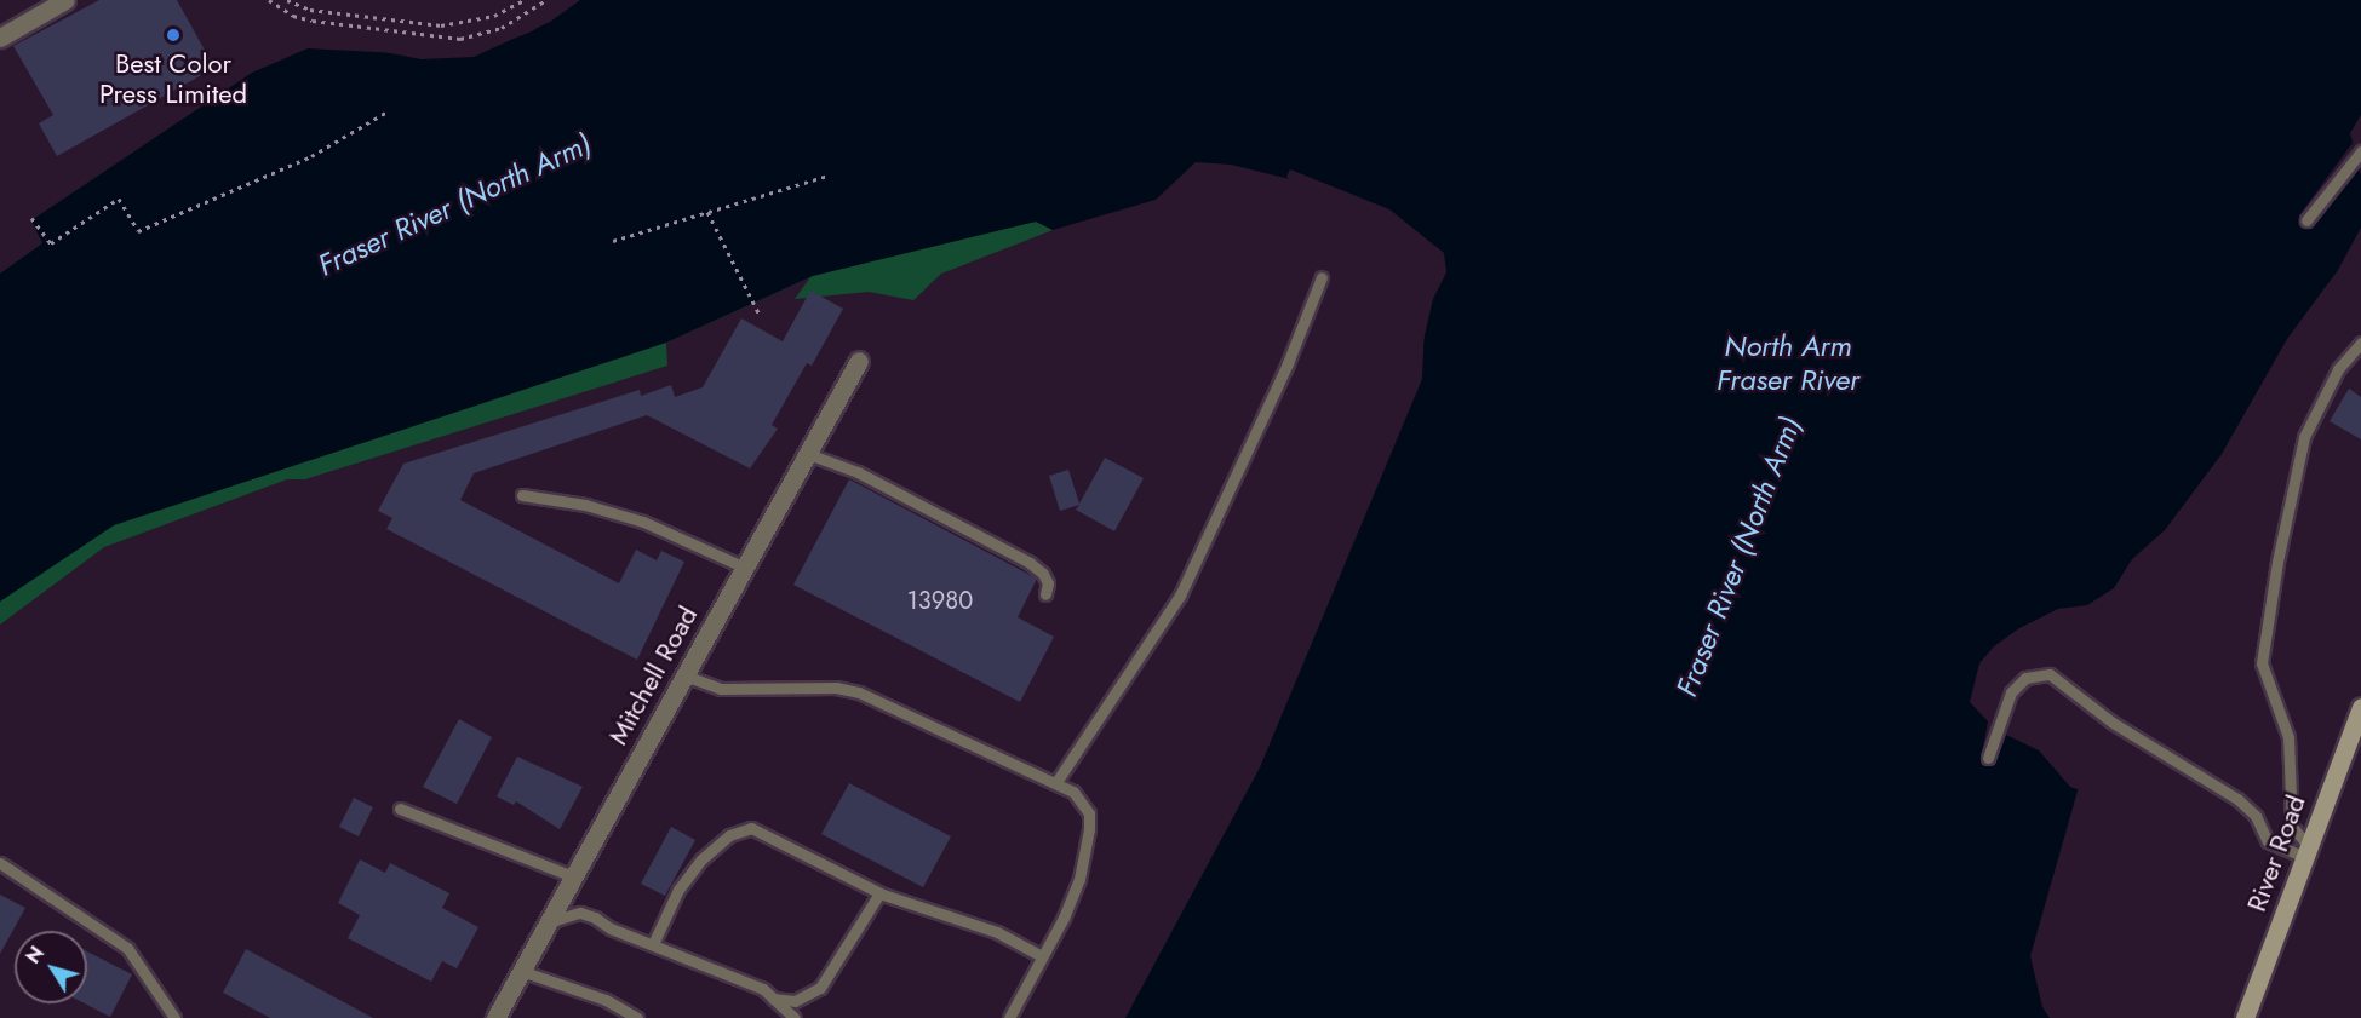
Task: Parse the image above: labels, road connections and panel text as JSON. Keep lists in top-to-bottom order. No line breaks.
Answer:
{"streets":{"street":["Mitchell Road","River Road"]},"water":["Fraser River (North Arm)","North Arm Fraser River"],"places":["Best Color Press Limited"],"house_numbers":["13980"],"north":"top left"}
